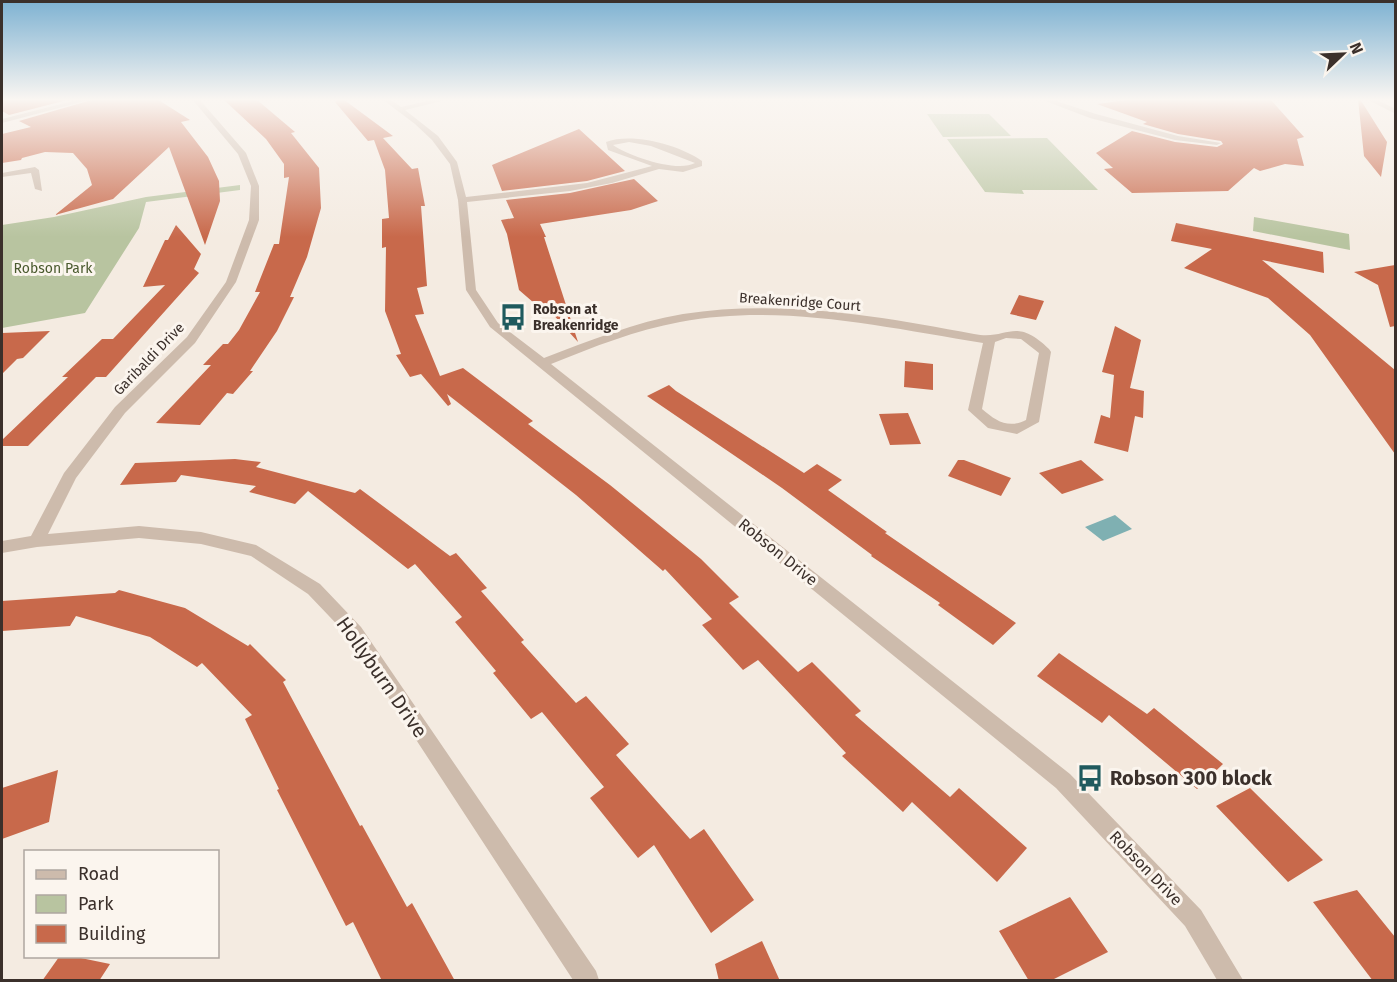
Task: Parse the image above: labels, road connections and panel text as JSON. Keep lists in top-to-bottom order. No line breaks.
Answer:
{"streets":{"street":["Breakenridge Court","Garibaldi Drive","Robson Drive","Hollyburn Drive"]},"crossings":[["Breakenridge Court","Robson Drive"],["Garibaldi Drive","Hollyburn Drive"]],"parks":["Robson Park"],"places":{"bus stop":["Robson at Breakenridge","Robson 300 block"]},"legend":["Road","Park","Building"],"north":"top right"}
